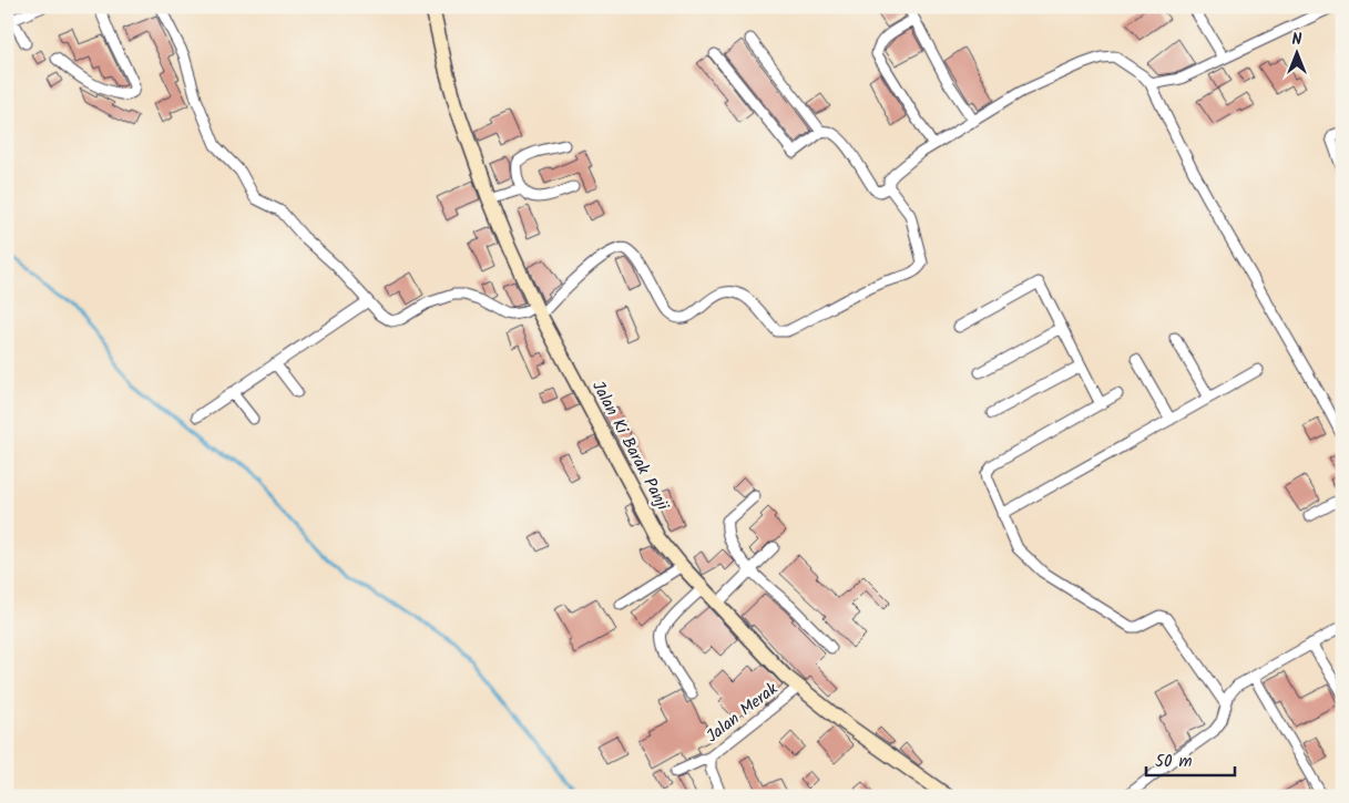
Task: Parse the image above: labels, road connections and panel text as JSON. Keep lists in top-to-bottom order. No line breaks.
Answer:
{"streets":{"street":["Jalan Ki Barak Panji","Jalan Merak"]},"crossings":[["Jalan Ki Barak Panji","Jalan Merak"]],"scale_bar":"50 m","north":"top"}
